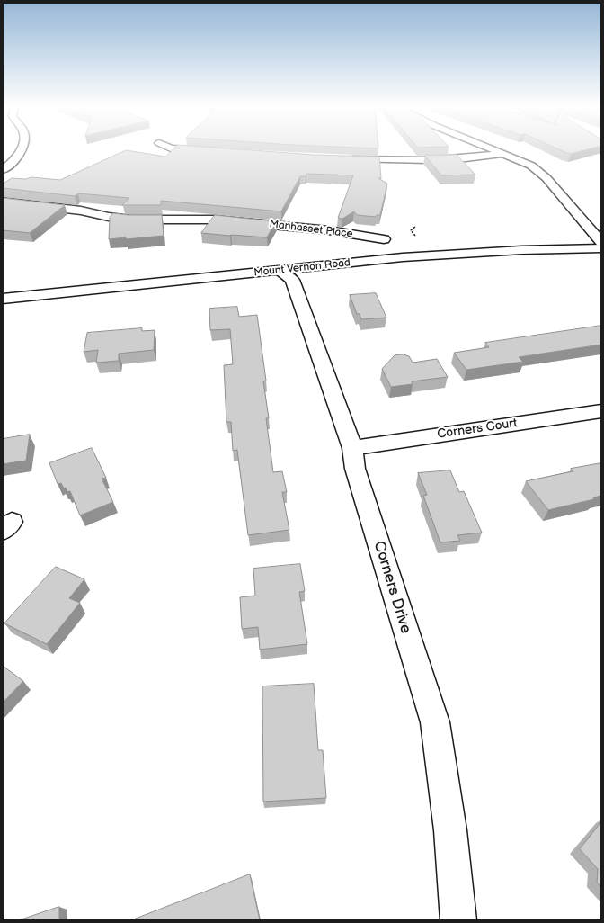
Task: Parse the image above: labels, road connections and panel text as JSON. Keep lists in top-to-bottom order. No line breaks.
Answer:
{"streets":{"street":["Manhasset Place","Mount Vernon Road","Corners Court","Corners Drive"]},"crossings":[["Mount Vernon Road","Corners Drive"],["Corners Court","Corners Drive"]]}
